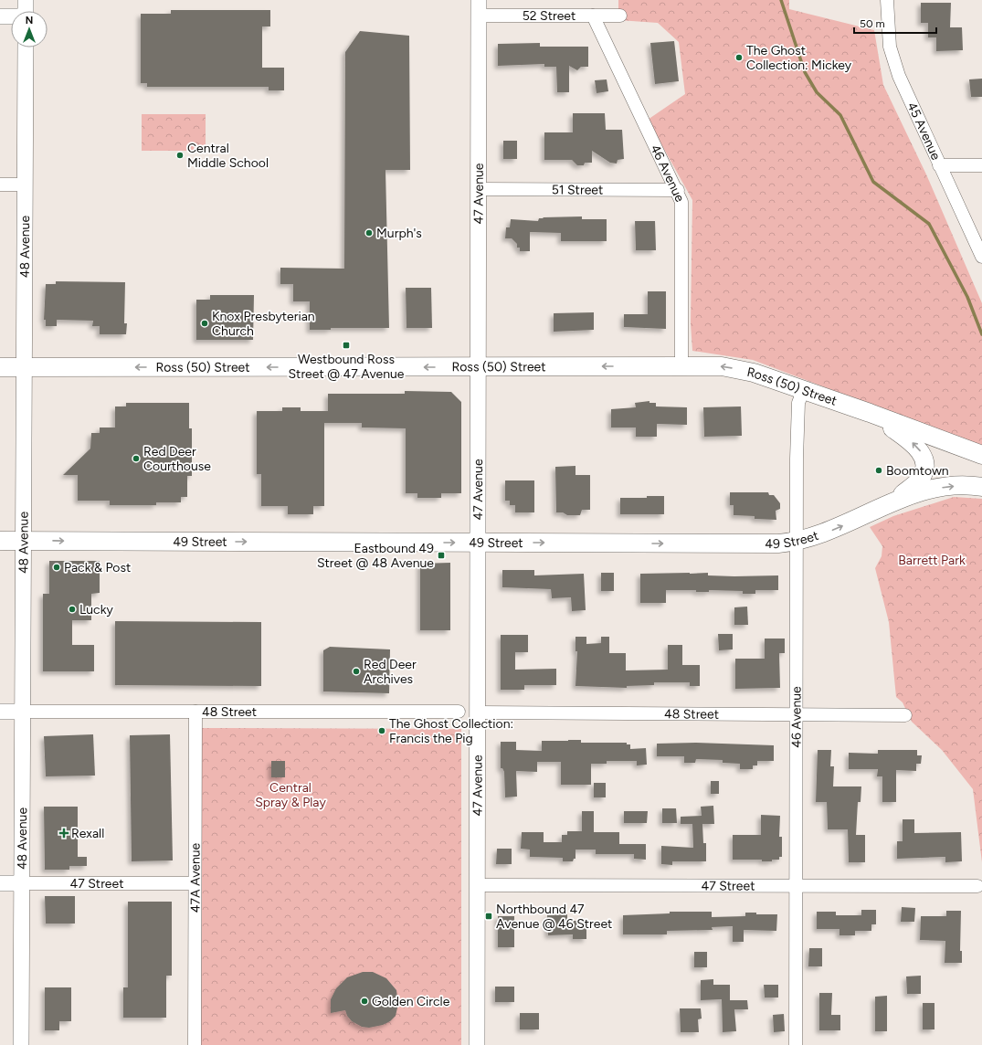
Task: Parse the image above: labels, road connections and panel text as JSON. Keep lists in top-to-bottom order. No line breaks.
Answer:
{"streets":{"main road":["Ross (50) Street","49 Street"],"street":["52 Street","45 Avenue","46 Avenue","51 Street","47 Avenue","48 Avenue","48 Street","47A Avenue","47 Street"]},"crossings":[["52 Street","46 Avenue"],["52 Street","47 Avenue"],["46 Avenue","51 Street"],["46 Avenue","Ross (50) Street"],["46 Avenue","49 Street"],["46 Avenue","48 Street"],["46 Avenue","47 Street"],["51 Street","47 Avenue"],["47 Avenue","Ross (50) Street"],["47 Avenue","49 Street"],["47 Avenue","48 Street"],["47 Avenue","47 Street"],["48 Avenue","Ross (50) Street"],["48 Avenue","49 Street"],["48 Avenue","48 Street"],["48 Avenue","47 Street"],["48 Street","47A Avenue"],["47A Avenue","47 Street"]],"one_way":["Ross (50) Street","49 Street"],"parks":["Barrett Park","Central Spray & Play"],"places":{"other":["The Ghost Collection: Mickey","Central Middle School","Murph's","Knox Presbyterian Church","Red Deer Courthouse","Boomtown","Pack & Post","Lucky","Red Deer Archives","The Ghost Collection: Francis the Pig","Golden Circle"],"transit":["Westbound Ross Street @ 47 Avenue","Eastbound 49 Street @ 48 Avenue","Northbound 47 Avenue @ 46 Street"],"health":["Rexall"]},"scale_bar":"50 m","north":"top"}
